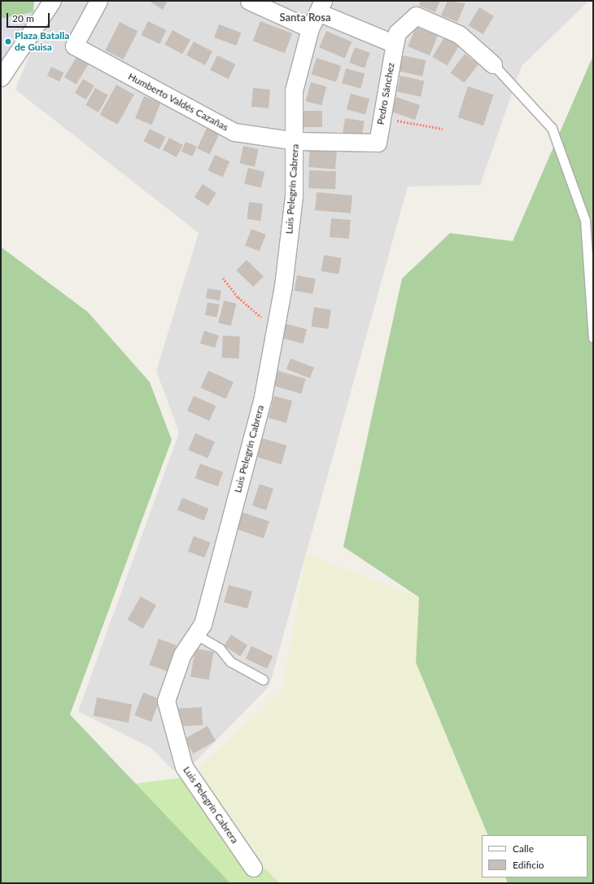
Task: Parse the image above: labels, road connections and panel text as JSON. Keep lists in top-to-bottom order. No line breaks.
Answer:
{"streets":{"street":["Pedro Sánchez","Humberto Valdés Cazañas","Luis Pelegrín Cabrera"]},"crossings":[["Pedro Sánchez","Humberto Valdés Cazañas"],["Humberto Valdés Cazañas","Luis Pelegrín Cabrera"]],"districts":["Santa Rosa"],"places":["Plaza Batalla de Guisa"],"legend":["Calle","Edificio"],"scale_bar":"20 m"}
